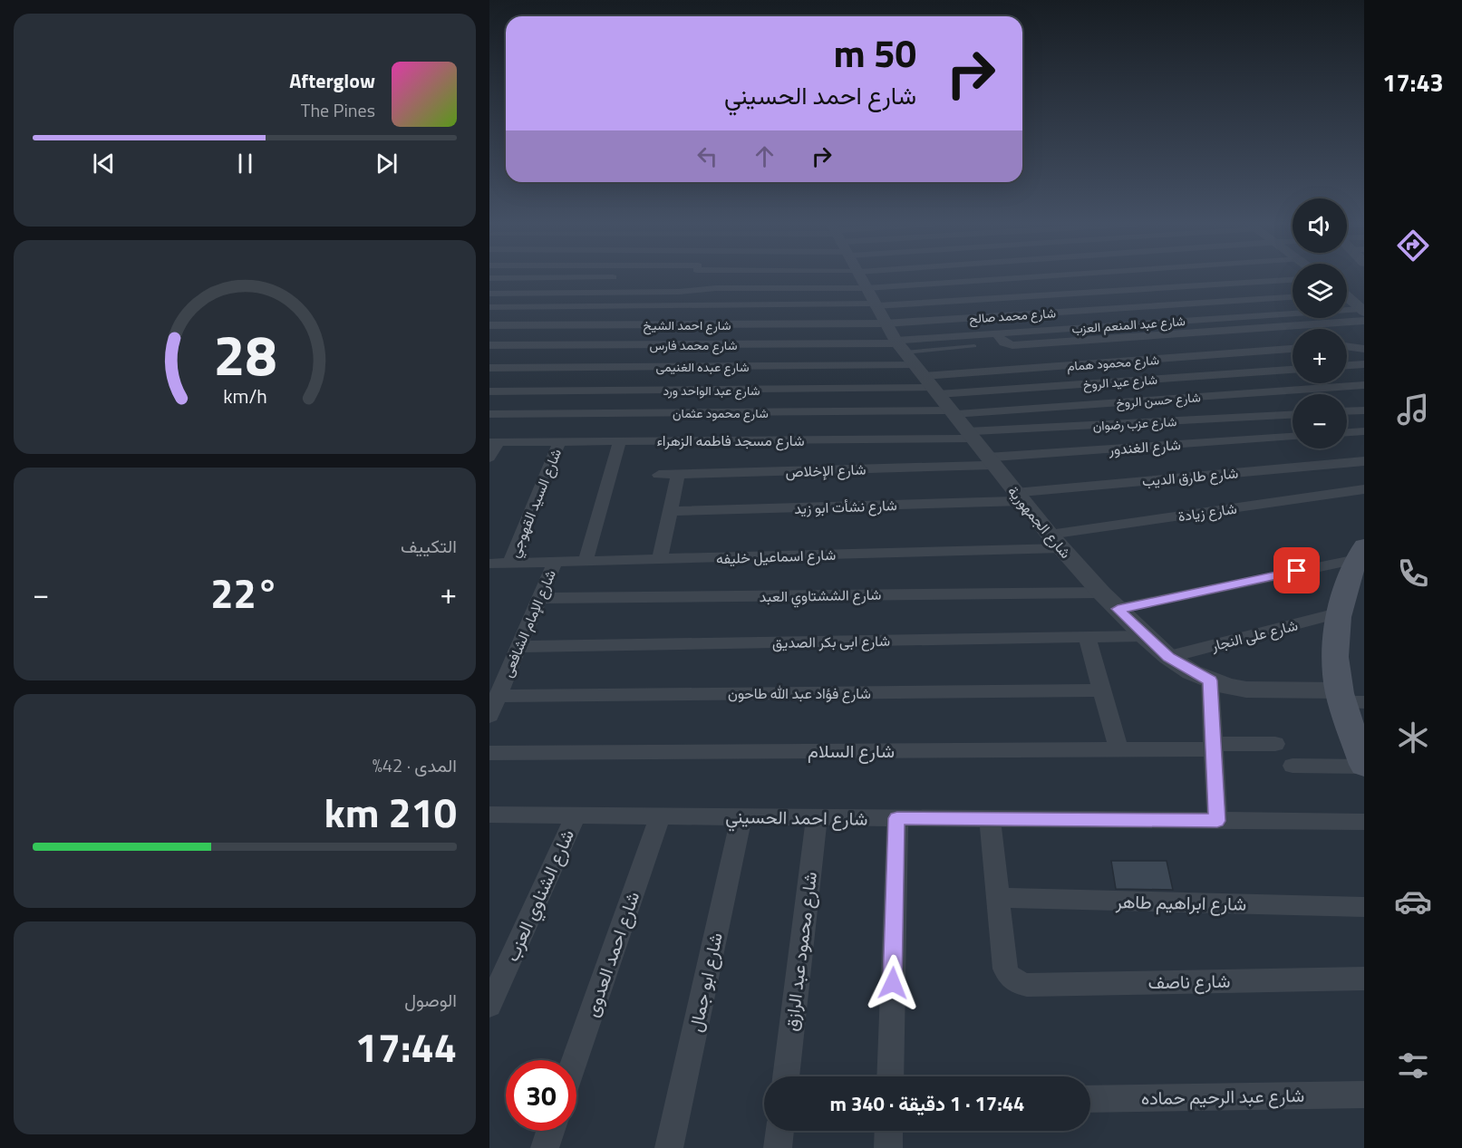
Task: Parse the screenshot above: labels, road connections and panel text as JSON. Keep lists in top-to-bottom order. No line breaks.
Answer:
{"streets":{"street":["شارع محمد صالح","شارع احمد الشيخ","شارع عبد المنعم العزب","شارع محمد فارس","شارع محمود همام","شارع عبده الغنيمى","شارع عيد الروخ","شارع عبد الواحد ورد","شارع حسن الروخ","شارع محمود عثمان","شارع عزب رضوان","شارع مسجد فاطمه الزهراء","شارع الغندور","شارع الإخلاص","شارع طارق الديب","شارع السيد القهوجي","شارع نشأت ابو زيد","شارع زيادة","شارع الجمهورية","شارع اسماعيل خليفه","شارع الششتاوي العبد","شارع الإمام الشافعى","شارع على النجار","شارع ابى بكر الصديق","شارع فؤاد عبد الله طاحون","شارع السلام","شارع احمد الحسيني","شارع الشناوي العزب","شارع ابراهيم طاهر","شارع محمود عبد الرازق","شارع احمد العدوى","شارع ناصف","شارع ابو جمال","شارع عبد الرحيم حماده"]},"crossings":[["شارع محمد صالح","شارع احمد الشيخ"],["شارع محمد صالح","شارع الجمهورية"],["شارع احمد الشيخ","شارع الجمهورية"],["شارع عبد المنعم العزب","شارع محمد فارس"],["شارع عبد المنعم العزب","شارع محمود همام"],["شارع عبد المنعم العزب","شارع عبده الغنيمى"],["شارع عبد المنعم العزب","شارع عيد الروخ"],["شارع عبد المنعم العزب","شارع عبد الواحد ورد"],["شارع عبد المنعم العزب","شارع الجمهورية"],["شارع محمد فارس","شارع محمود همام"],["شارع محمد فارس","شارع عبده الغنيمى"],["شارع محمد فارس","شارع عيد الروخ"],["شارع محمد فارس","شارع عبد الواحد ورد"],["شارع محمد فارس","شارع الجمهورية"],["شارع محمود همام","شارع عبده الغنيمى"],["شارع محمود همام","شارع عيد الروخ"],["شارع محمود همام","شارع عبد الواحد ورد"],["شارع محمود همام","شارع الجمهورية"],["شارع عبده الغنيمى","شارع عيد الروخ"],["شارع عبده الغنيمى","شارع عبد الواحد ورد"],["شارع عبده الغنيمى","شارع الجمهورية"],["شارع عيد الروخ","شارع عبد الواحد ورد"],["شارع عيد الروخ","شارع الجمهورية"],["شارع عبد الواحد ورد","شارع الجمهورية"],["شارع حسن الروخ","شارع محمود عثمان"],["شارع حسن الروخ","شارع الجمهورية"],["شارع محمود عثمان","شارع الجمهورية"],["شارع عزب رضوان","شارع مسجد فاطمه الزهراء"],["شارع عزب رضوان","شارع الجمهورية"],["شارع مسجد فاطمه الزهراء","شارع السيد القهوجي"],["شارع مسجد فاطمه الزهراء","شارع الجمهورية"],["شارع الغندور","شارع الإخلاص"],["شارع الغندور","شارع الجمهورية"],["شارع الإخلاص","شارع الجمهورية"],["شارع طارق الديب","شارع نشأت ابو زيد"],["شارع طارق الديب","شارع الجمهورية"],["شارع السيد القهوجي","شارع اسماعيل خليفه"],["شارع نشأت ابو زيد","شارع الجمهورية"],["شارع زيادة","شارع الجمهورية"],["شارع زيادة","شارع اسماعيل خليفه"],["شارع الجمهورية","شارع اسماعيل خليفه"],["شارع الجمهورية","شارع الششتاوي العبد"],["شارع الجمهورية","شارع على النجار"],["شارع الجمهورية","شارع ابى بكر الصديق"],["شارع اسماعيل خليفه","شارع الإمام الشافعى"],["شارع الششتاوي العبد","شارع الإمام الشافعى"],["شارع الإمام الشافعى","شارع ابى بكر الصديق"],["شارع الإمام الشافعى","شارع فؤاد عبد الله طاحون"],["شارع احمد الحسيني","شارع الشناوي العزب"],["شارع احمد الحسيني","شارع محمود عبد الرازق"],["شارع احمد الحسيني","شارع احمد العدوى"],["شارع احمد الحسيني","شارع ابو جمال"],["شارع ابراهيم طاهر","شارع ناصف"]],"page":{"tabs":"17:43","turn":["50 m","شارع احمد الحسيني"],"song":["Afterglow","The Pines"],"map_buttons":["+","−"],"tile":["التكييف",["المدى · 42%","210 km"],["الوصول","17:44"]],"heat":["−","22°","+"],"limit":"30","trip":"17:44 · 1 دقيقة · 340 m","gauge":["28","km/h"]}}
